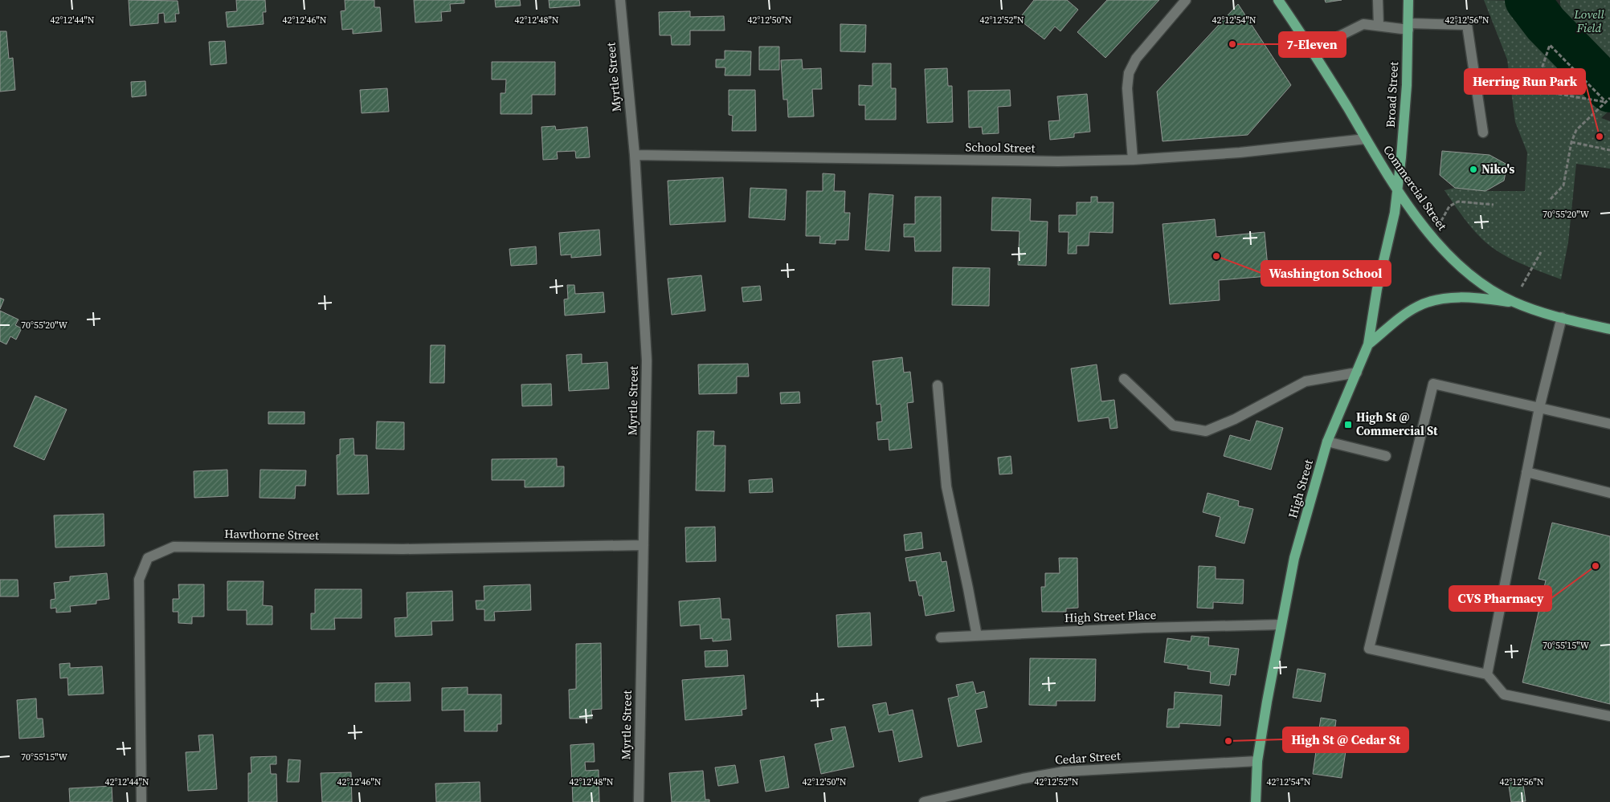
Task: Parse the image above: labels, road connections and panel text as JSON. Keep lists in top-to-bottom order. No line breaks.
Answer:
{"streets":{"main road":["Broad Street","Commercial Street","High Street"],"street":["Myrtle Street","School Street","Hawthorne Street","High Street Place","Cedar Street"]},"crossings":[["Myrtle Street","School Street"],["Myrtle Street","Hawthorne Street"],["Broad Street","Commercial Street"],["Broad Street","High Street"],["School Street","Commercial Street"],["Commercial Street","High Street"],["High Street","High Street Place"],["High Street","Cedar Street"]],"parks":["Lovell Field"],"places":{"other":["7-Eleven","Herring Run Park","Niko's","Washington School","CVS Pharmacy","High St @ Cedar St"],"transit":["High St @ Commercial St"]},"coordinates":["42°12'44\"N","42°12'46\"N","42°12'48\"N","42°12'50\"N","42°12'52\"N","42°12'54\"N","42°12'56\"N","70°55'20\"W","70°55'15\"W"]}
